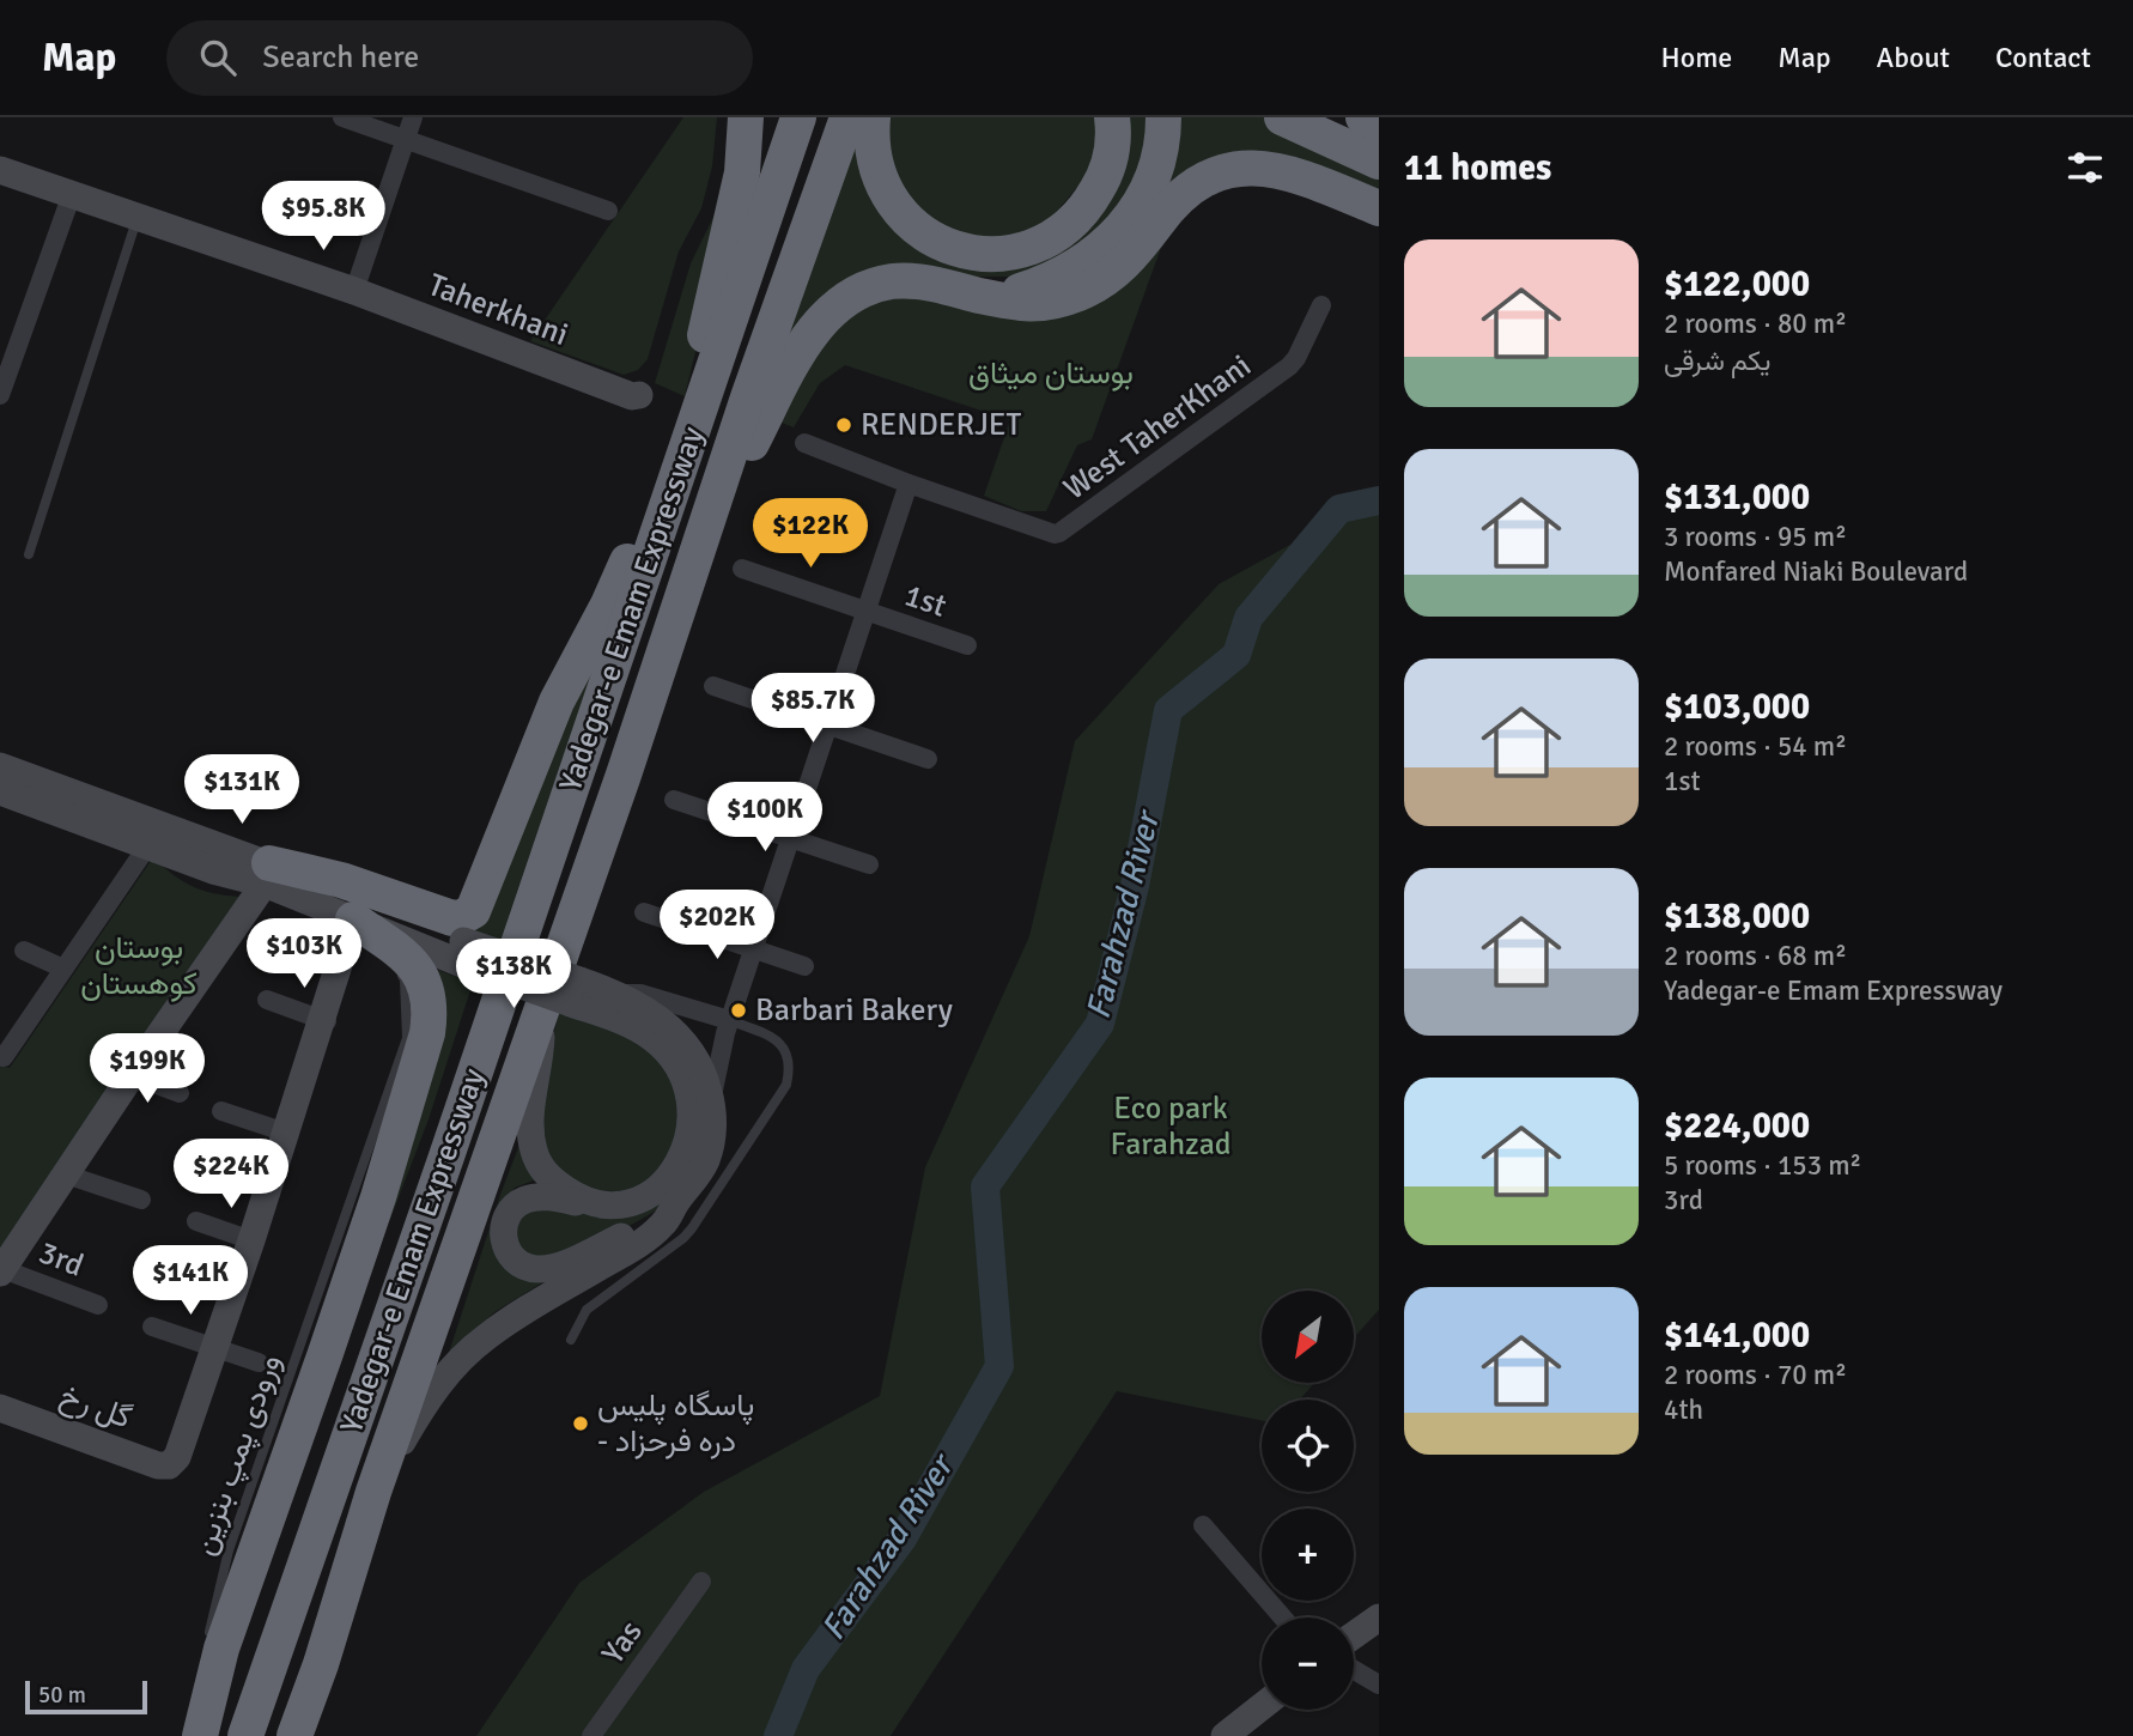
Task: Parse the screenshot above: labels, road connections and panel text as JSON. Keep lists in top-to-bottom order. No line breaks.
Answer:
{"streets":{"highway":["Yadegar-e Emam Expressway"],"main road":["Taherkhani","گل رخ"],"street":["West TaherKhani","1st","3rd","Yas"],"lane":["ورودی پمپ بنزین"]},"water":["Farahzad River"],"parks":["بوستان میثاق","بوستان کوهستان","Eco park Farahzad"],"places":["RENDERJET","Barbari Bakery","پاسگاه پلیس - دره فرحزاد"],"scale_bar":"50 m","north":"bottom left","page":{"header":"Map","search":"Search here","nav":["Home","Map","About","Contact"],"heading":"11 homes","price":["$95.8K","$122K","$85.7K","$131K","$100K","$202K","$103K","$138K","$199K","$224K","$141K"],"list":[{"name":"$122,000","note":"2 rooms · 80 m² · یکم شرقی"},{"name":"$131,000","note":"3 rooms · 95 m² · Monfared Niaki Boulevard"},{"name":"$103,000","note":"2 rooms · 54 m² · 1st"},{"name":"$138,000","note":"2 rooms · 68 m² · Yadegar-e Emam Expressway"},{"name":"$224,000","note":"5 rooms · 153 m² · 3rd"},{"name":"$141,000","note":"2 rooms · 70 m² · 4th"}],"map_buttons":["+","−"],"scale":"50 m"}}
